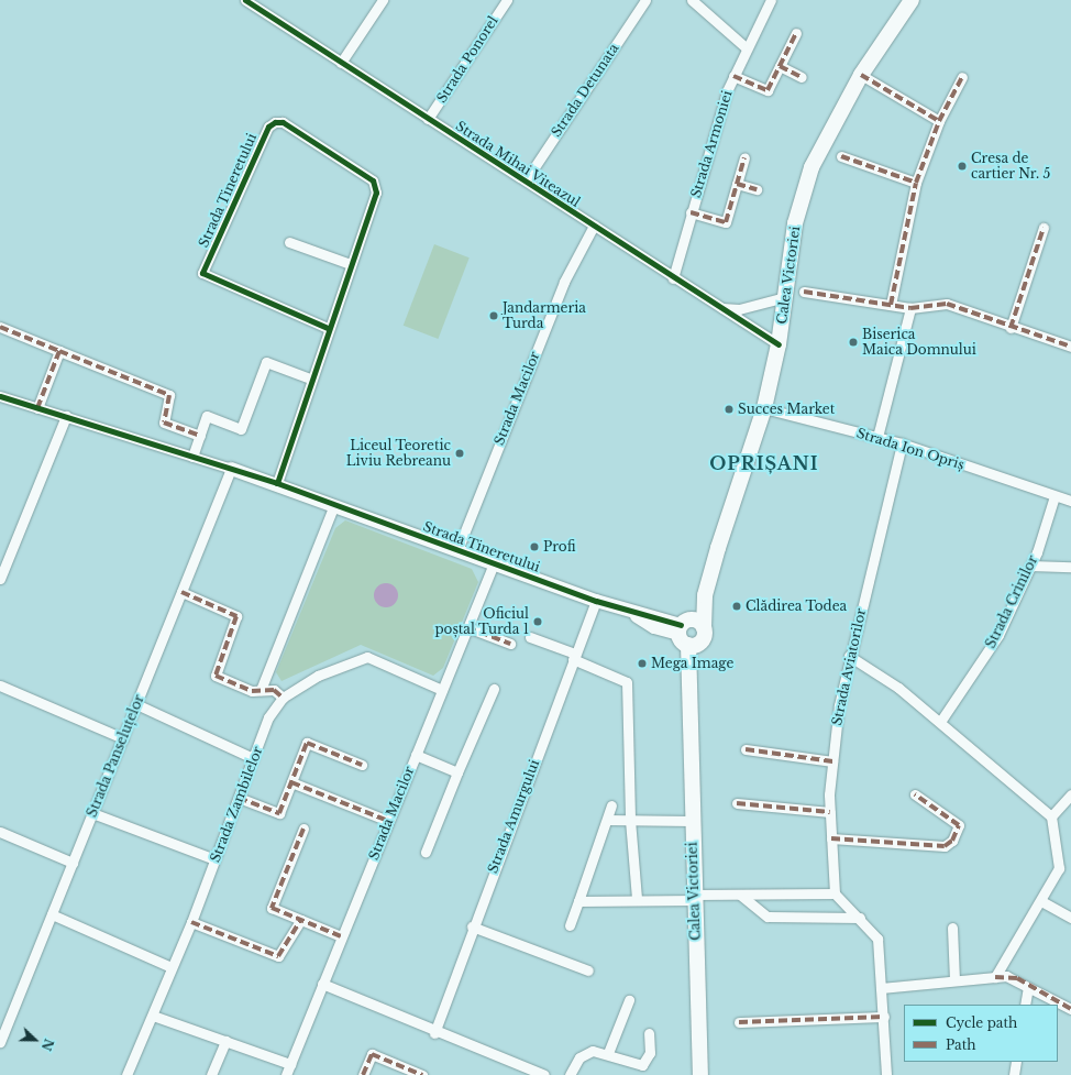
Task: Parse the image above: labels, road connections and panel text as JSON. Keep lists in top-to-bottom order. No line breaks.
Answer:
{"streets":{"main road":["Calea Victoriei"],"street":["Strada Ponorel","Strada Detunata","Strada Armoniei","Strada Mihai Viteazul","Strada Tineretului","Strada Macilor","Strada Ion Opriș","Strada Crinilor","Strada Aviatorilor","Strada Panseluțelor","Strada Zambilelor","Strada Amurgului"]},"crossings":[["Strada Ponorel","Strada Mihai Viteazul"],["Strada Detunata","Strada Mihai Viteazul"],["Strada Armoniei","Strada Mihai Viteazul"],["Strada Mihai Viteazul","Calea Victoriei"],["Strada Mihai Viteazul","Strada Macilor"],["Strada Tineretului","Calea Victoriei"],["Strada Tineretului","Strada Macilor"],["Strada Tineretului","Strada Panseluțelor"],["Strada Tineretului","Strada Amurgului"],["Calea Victoriei","Strada Ion Opriș"],["Strada Macilor","Strada Zambilelor"],["Strada Ion Opriș","Strada Crinilor"],["Strada Ion Opriș","Strada Aviatorilor"]],"districts":["OPRIȘANI"],"places":["Creșa de cartier Nr. 5","Jandarmeria Turda","Biserica Maica Domnului","Succes Market","Liceul Teoretic Liviu Rebreanu","Profi","Clădirea Todea","Oficiul poștal Turda 1","Mega Image"],"legend":["Cycle path","Path"],"north":"right"}
